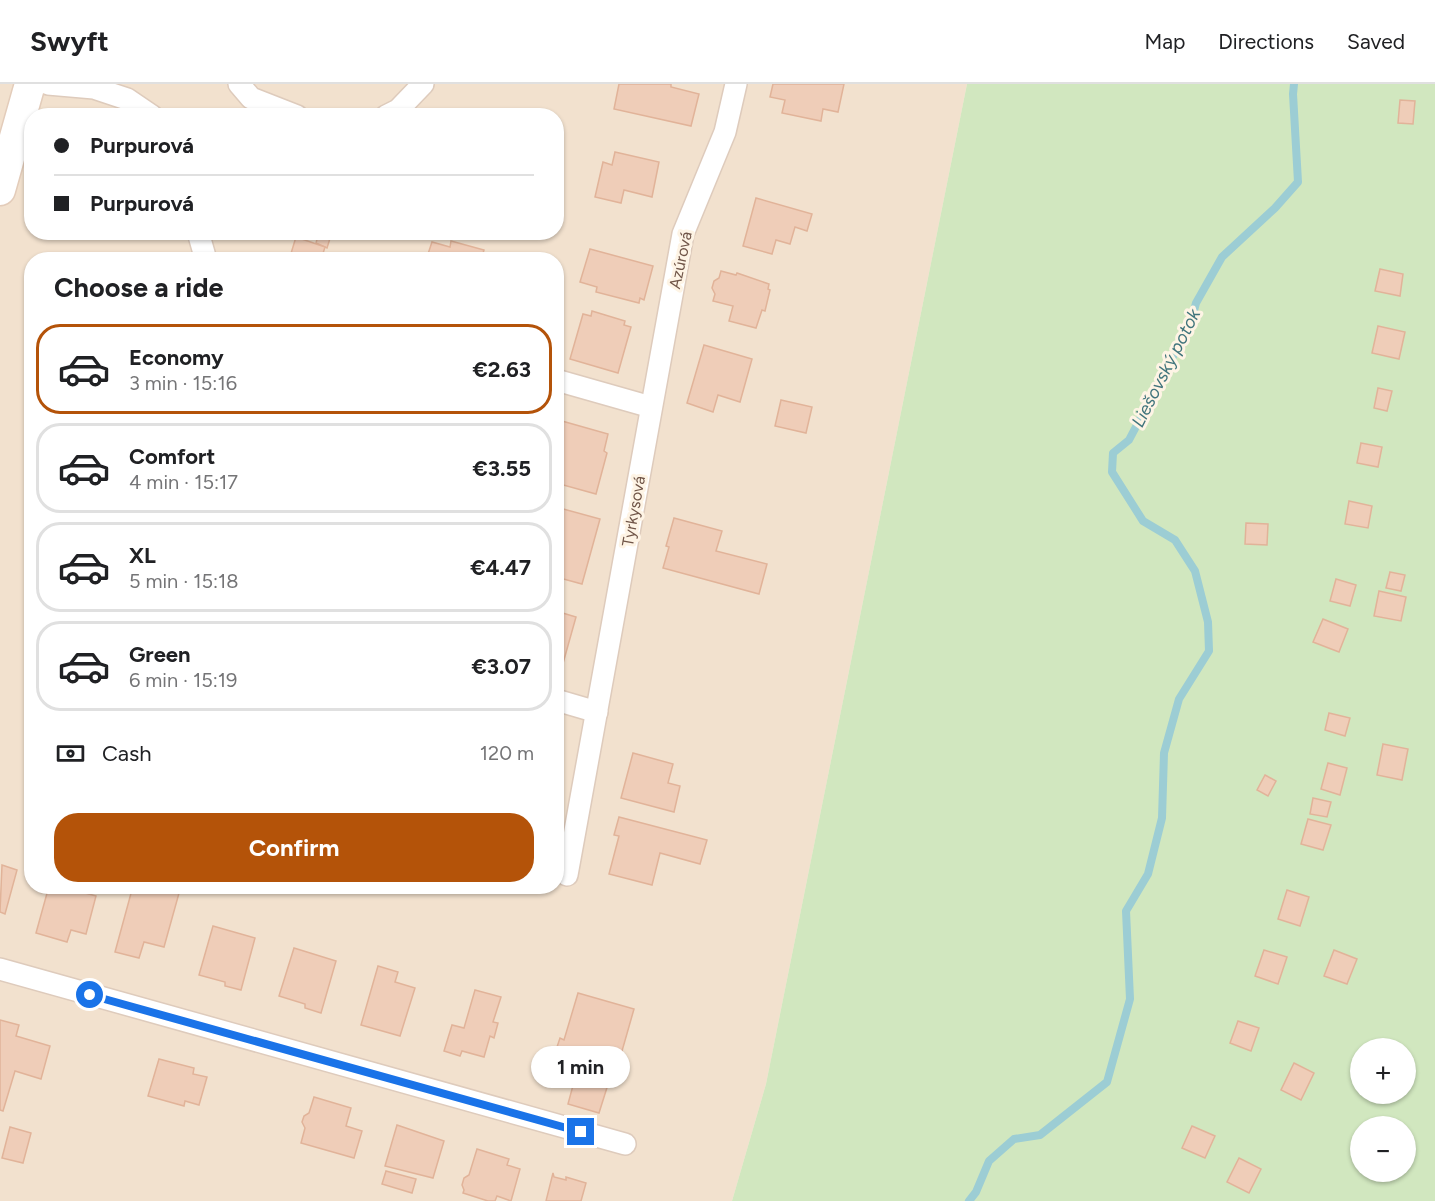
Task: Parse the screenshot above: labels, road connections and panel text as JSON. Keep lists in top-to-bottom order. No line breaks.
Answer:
{"streets":{"street":["Azúrová","Tyrkysová"]},"crossings":[["Azúrová","Tyrkysová"]],"water":["Liešovský potok"],"page":{"header":"Swyft","nav":["Map","Directions","Saved"],"banner":["Purpurová","Purpurová"],"heading":"Choose a ride","list":[{"name":"Economy","note":"3 min · 15:16","value":"€2.63"},{"name":"Comfort","note":"4 min · 15:17","value":"€3.55"},{"name":"XL","note":"5 min · 15:18","value":"€4.47"},{"name":"Green","note":"6 min · 15:19","value":"€3.07"}],"pay":["Cash","120 m"],"buttons":"Confirm","map_buttons":["+","−"],"bubble":"1 min"}}
